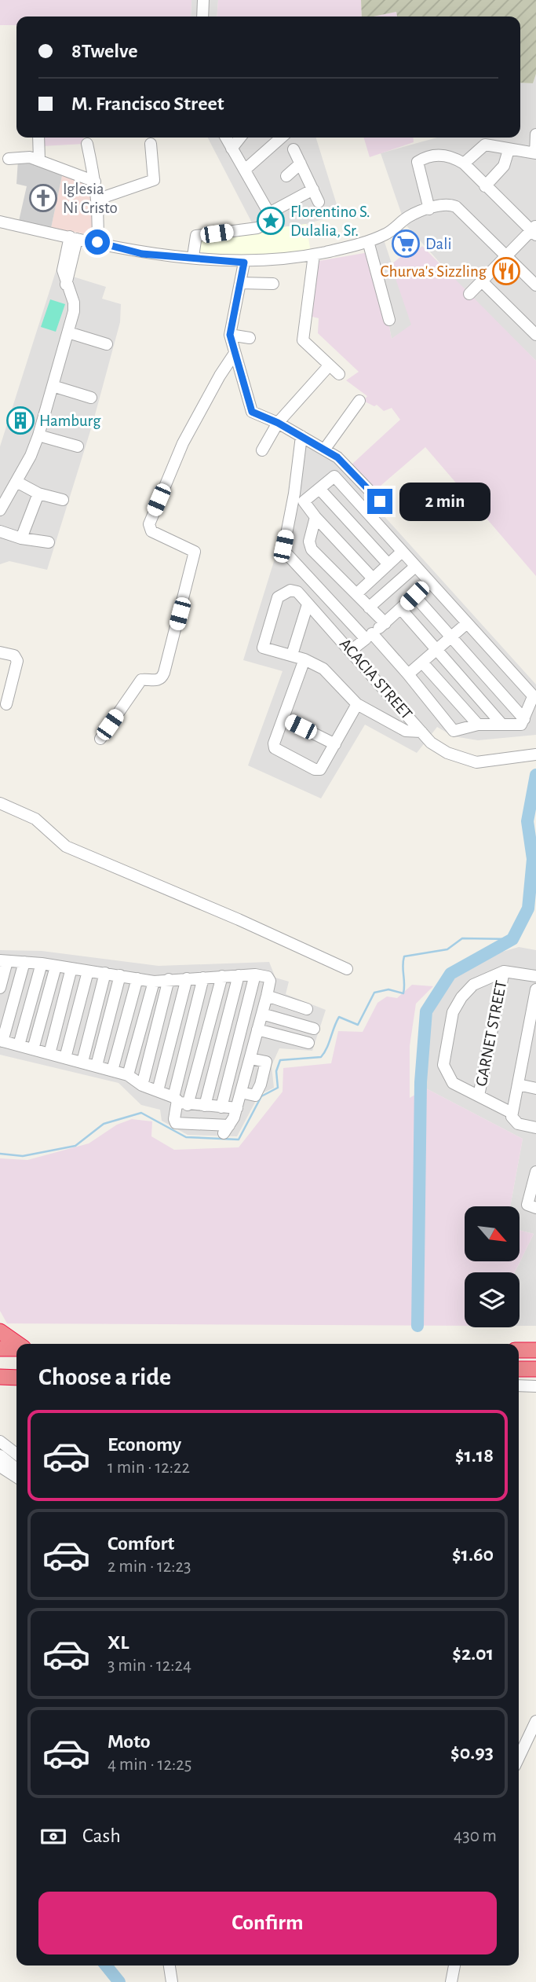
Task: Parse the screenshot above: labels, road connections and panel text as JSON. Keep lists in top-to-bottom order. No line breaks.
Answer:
{"streets":{"street":["ACACIA STREET","GARNET STREET"]},"places":{"church":["Iglesia Ni Cristo"],"place":["Florentino S. Dulalia, Sr."],"supermarket":["Dali"],"restaurant":["Churva's Sizzling"],"building":["Hamburg"]},"north":"bottom right","page":{"banner":["8Twelve","M. Francisco Street"],"bubble":"2 min","heading":"Choose a ride","list":[{"name":"Economy","note":"1 min · 12:22","value":"$1.18"},{"name":"Comfort","note":"2 min · 12:23","value":"$1.60"},{"name":"XL","note":"3 min · 12:24","value":"$2.01"},{"name":"Moto","note":"4 min · 12:25","value":"$0.93"}],"pay":["Cash","430 m"],"buttons":"Confirm"}}
